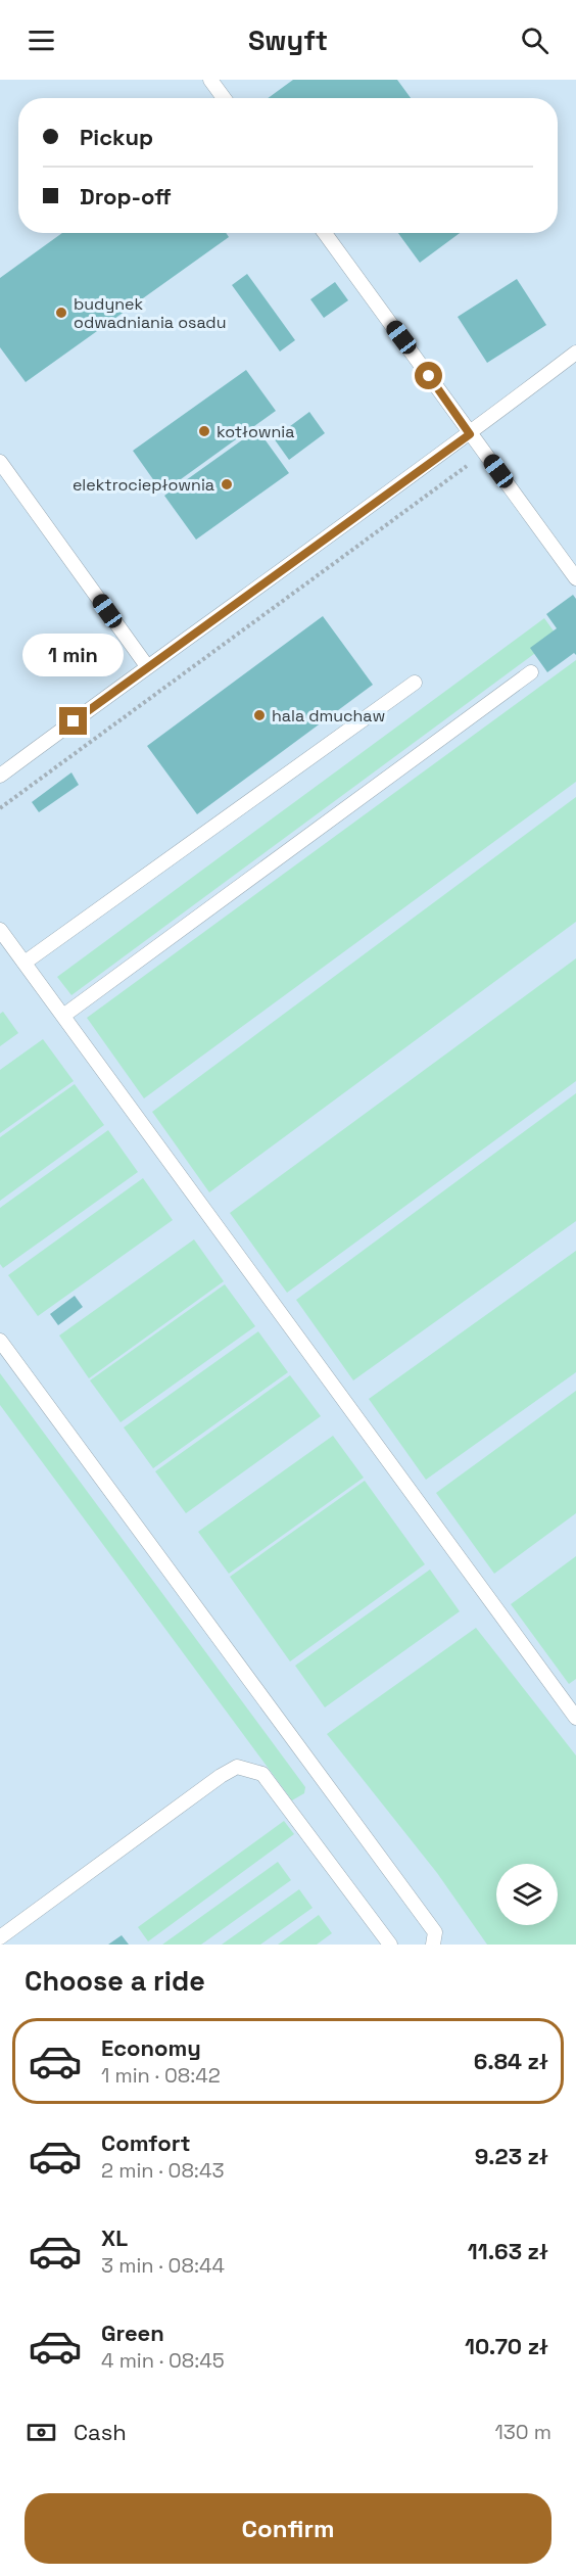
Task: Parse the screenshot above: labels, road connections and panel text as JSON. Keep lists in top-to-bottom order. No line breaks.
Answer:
{"places":["budynek odwadniania osadu","kotłownia","elektrociepłownia","hala dmuchaw"],"page":{"header":"Swyft","banner":["Pickup","Drop-off"],"bubble":"1 min","heading":"Choose a ride","list":[{"name":"Economy","note":"1 min · 08:42","value":"6.84 zł"},{"name":"Comfort","note":"2 min · 08:43","value":"9.23 zł"},{"name":"XL","note":"3 min · 08:44","value":"11.63 zł"},{"name":"Green","note":"4 min · 08:45","value":"10.70 zł"}],"pay":["Cash","130 m"],"buttons":"Confirm"}}
